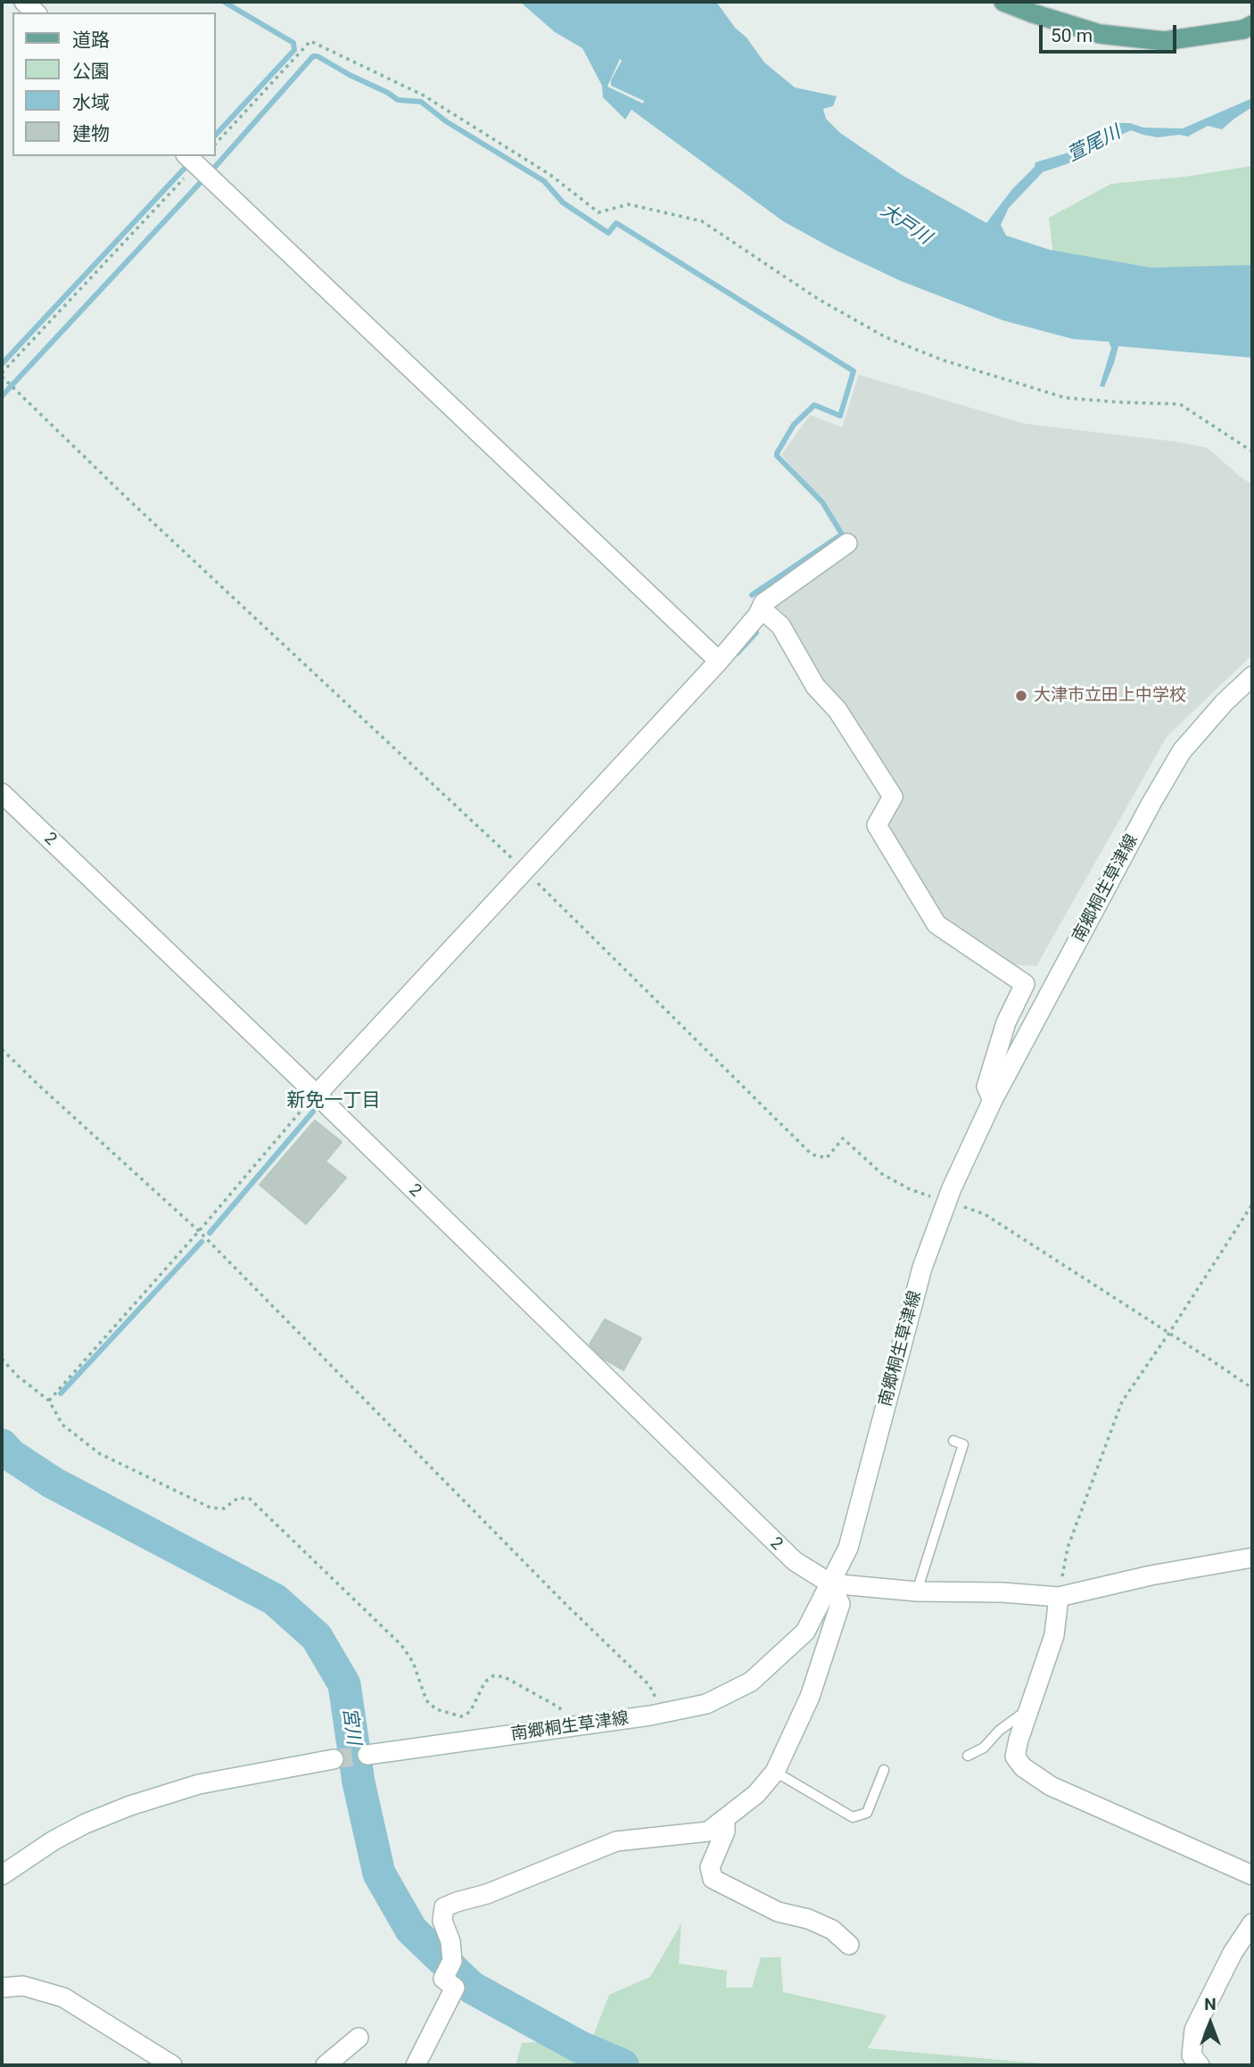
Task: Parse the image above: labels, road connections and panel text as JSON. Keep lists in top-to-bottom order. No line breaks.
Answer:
{"streets":{"street":["2","南郷桐生草津線"]},"crossings":[["2","南郷桐生草津線"]],"districts":["新免一丁目"],"water":["萱尾川","大戸川","宮川"],"places":["大津市立田上中学校"],"legend":["道路","公園","水域","建物"],"scale_bar":"50 m","north":"top"}
